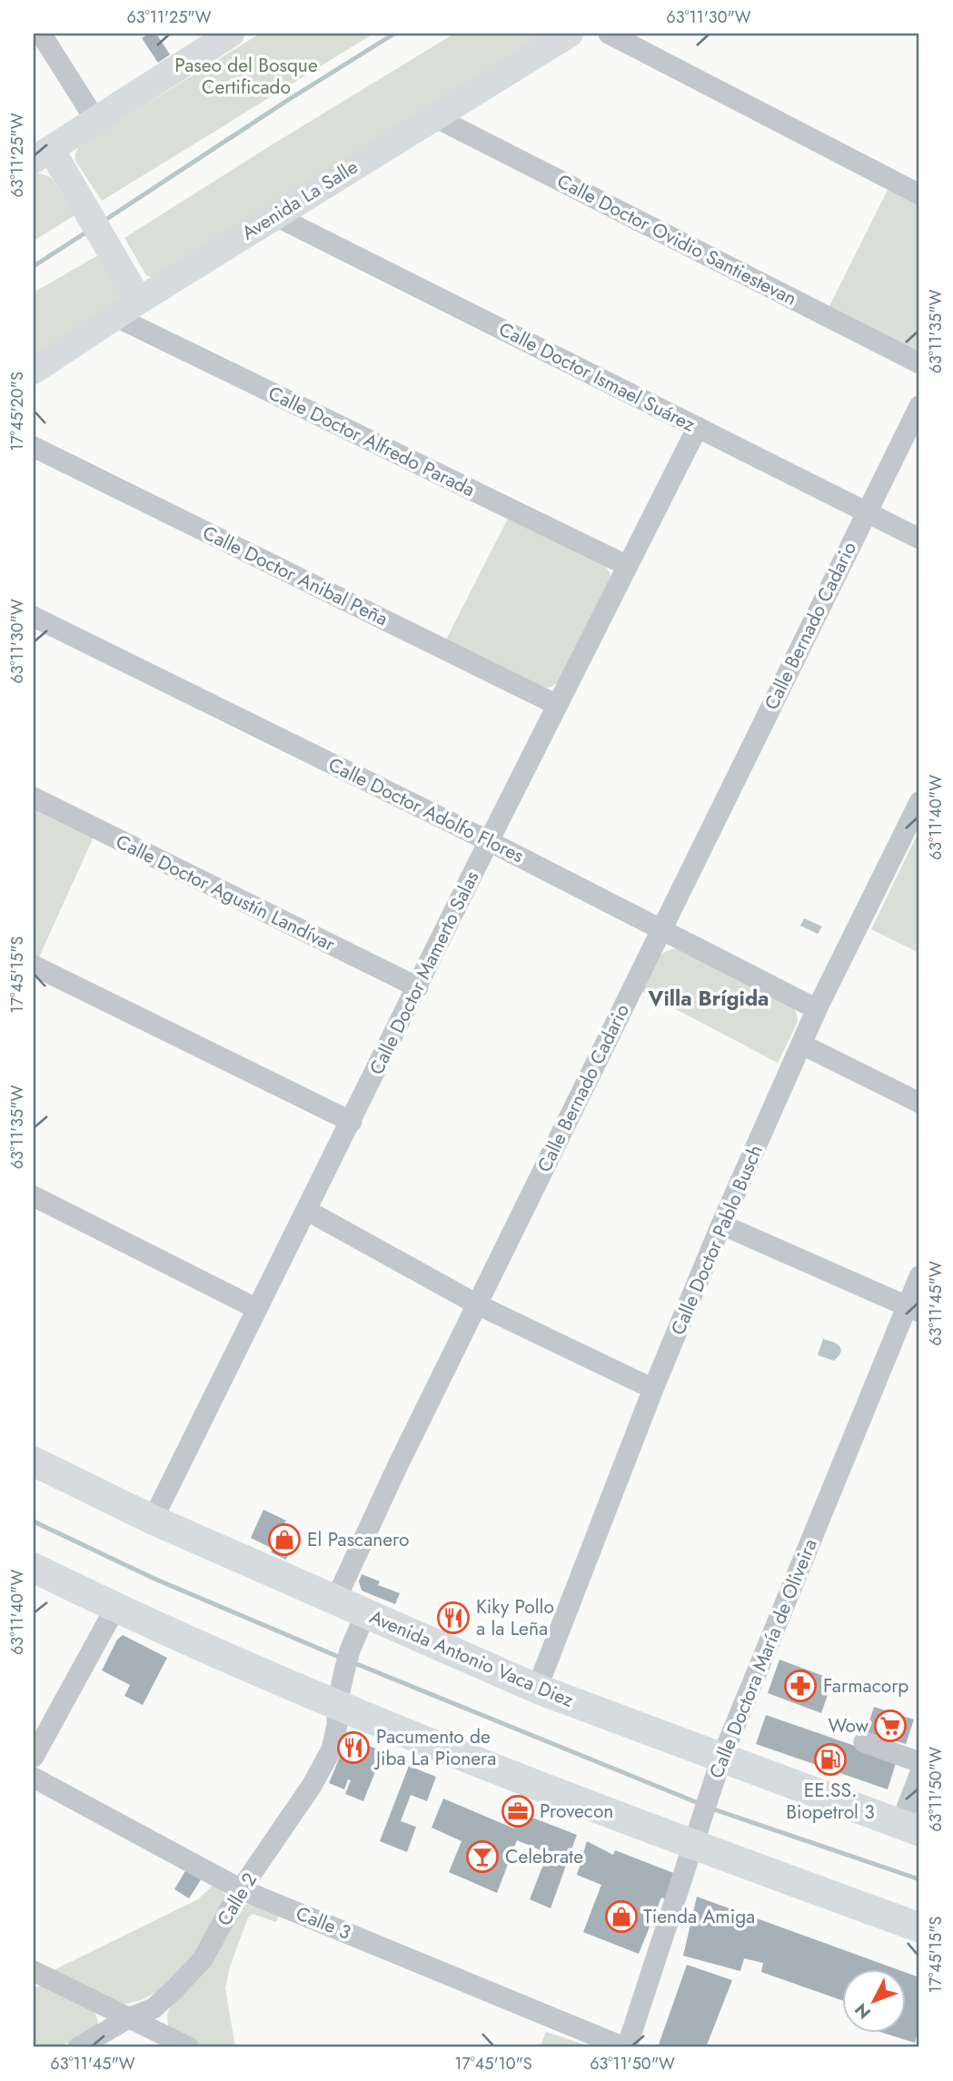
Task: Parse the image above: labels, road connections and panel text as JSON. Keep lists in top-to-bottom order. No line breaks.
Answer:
{"streets":{"highway":["Avenida Antonio Vaca Diez"],"main road":["Avenida La Salle"],"street":["Calle Doctor Ovidio Santiestevan","Calle Doctor Ismael Suárez","Calle Doctor Alfredo Parada","Calle Doctor Anibal Peña","Calle Bernado Cadario","Calle Doctor Adolfo Flores","Calle Doctor Agustín Landívar","Calle Doctor Mamerto Salas","Calle Doctor Pablo Busch","Calle Doctora María de Oliveira","Calle 2","Calle 3"]},"crossings":[["Avenida La Salle","Calle Doctor Ovidio Santiestevan"],["Avenida La Salle","Calle Doctor Ismael Suárez"],["Avenida La Salle","Calle Doctor Alfredo Parada"],["Calle Doctor Ismael Suárez","Calle Bernado Cadario"],["Calle Doctor Ismael Suárez","Calle Doctor Mamerto Salas"],["Calle Doctor Alfredo Parada","Calle Doctor Mamerto Salas"],["Calle Doctor Anibal Peña","Calle Doctor Mamerto Salas"],["Calle Bernado Cadario","Calle Doctor Adolfo Flores"],["Calle Bernado Cadario","Avenida Antonio Vaca Diez"],["Calle Doctor Adolfo Flores","Calle Doctor Mamerto Salas"],["Calle Doctor Adolfo Flores","Calle Doctor Pablo Busch"],["Calle Doctor Agustín Landívar","Calle Doctor Mamerto Salas"],["Calle Doctor Mamerto Salas","Avenida Antonio Vaca Diez"],["Calle Doctor Pablo Busch","Avenida Antonio Vaca Diez"],["Avenida Antonio Vaca Diez","Calle Doctora María de Oliveira"],["Avenida Antonio Vaca Diez","Calle 2"],["Calle Doctora María de Oliveira","Calle 3"],["Calle 2","Calle 3"]],"districts":["Villa Brígida"],"parks":["Paseo del Bosque Certificado"],"places":{"shop":["El Pascanero","Tienda Amiga"],"restaurant":["Kiky Pollo a la Leña","Pacumento de Jiba La Pionera"],"pharmacy":["Farmacorp"],"supermarket":["Wow"],"fuel station":["EE.SS. Biopetrol 3"],"office":["Provecon"],"bar":["Celebrate"]},"north":"bottom left","coordinates":["63°11'25\"W","63°11'30\"W","63°11'35\"W","17°45'20\"S","63°11'40\"W","17°45'15\"S","63°11'45\"W","63°11'50\"W","17°45'10\"S"]}
